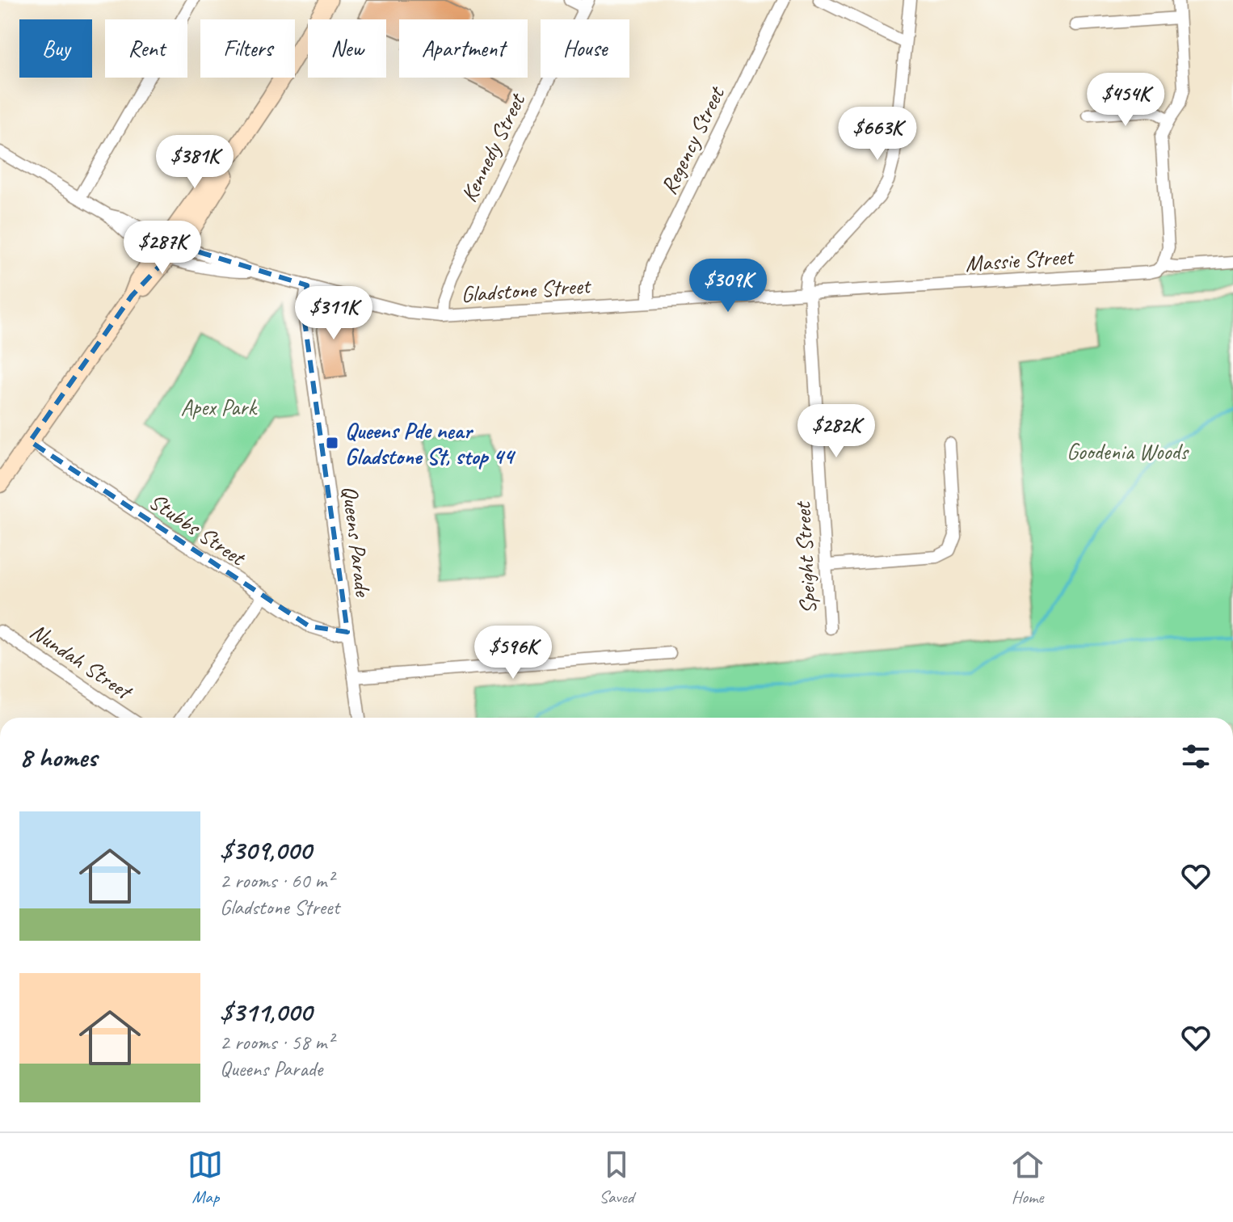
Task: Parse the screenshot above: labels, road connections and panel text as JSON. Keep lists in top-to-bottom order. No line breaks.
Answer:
{"streets":{"street":["Regency Street","Kennedy Street","Massie Street","Gladstone Street","Stubbs Street","Queens Parade","Speight Street","Nundah Street"]},"crossings":[["Regency Street","Gladstone Street"],["Kennedy Street","Gladstone Street"],["Massie Street","Gladstone Street"],["Massie Street","Speight Street"],["Gladstone Street","Queens Parade"],["Gladstone Street","Speight Street"],["Stubbs Street","Queens Parade"]],"parks":["Apex Park","Goodenia Woods"],"places":{"transit":["Queens Pde near Gladstone St, stop 44"]},"page":{"chip":["Buy","Rent","Filters","New","Apartment","House"],"price":["$454K","$663K","$381K","$287K","$309K","$311K","$282K","$596K"],"heading":"8 homes","list":[{"name":"$309,000","note":"2 rooms · 60 m² · Gladstone Street"},{"name":"$311,000","note":"2 rooms · 58 m² · Queens Parade"}],"tabs":["Map","Saved","Home"]}}
